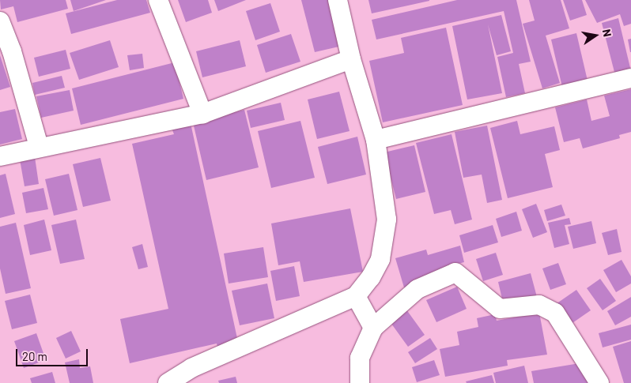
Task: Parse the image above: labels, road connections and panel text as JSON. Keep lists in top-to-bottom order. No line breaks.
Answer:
{"scale_bar":"20 m","north":"right"}
